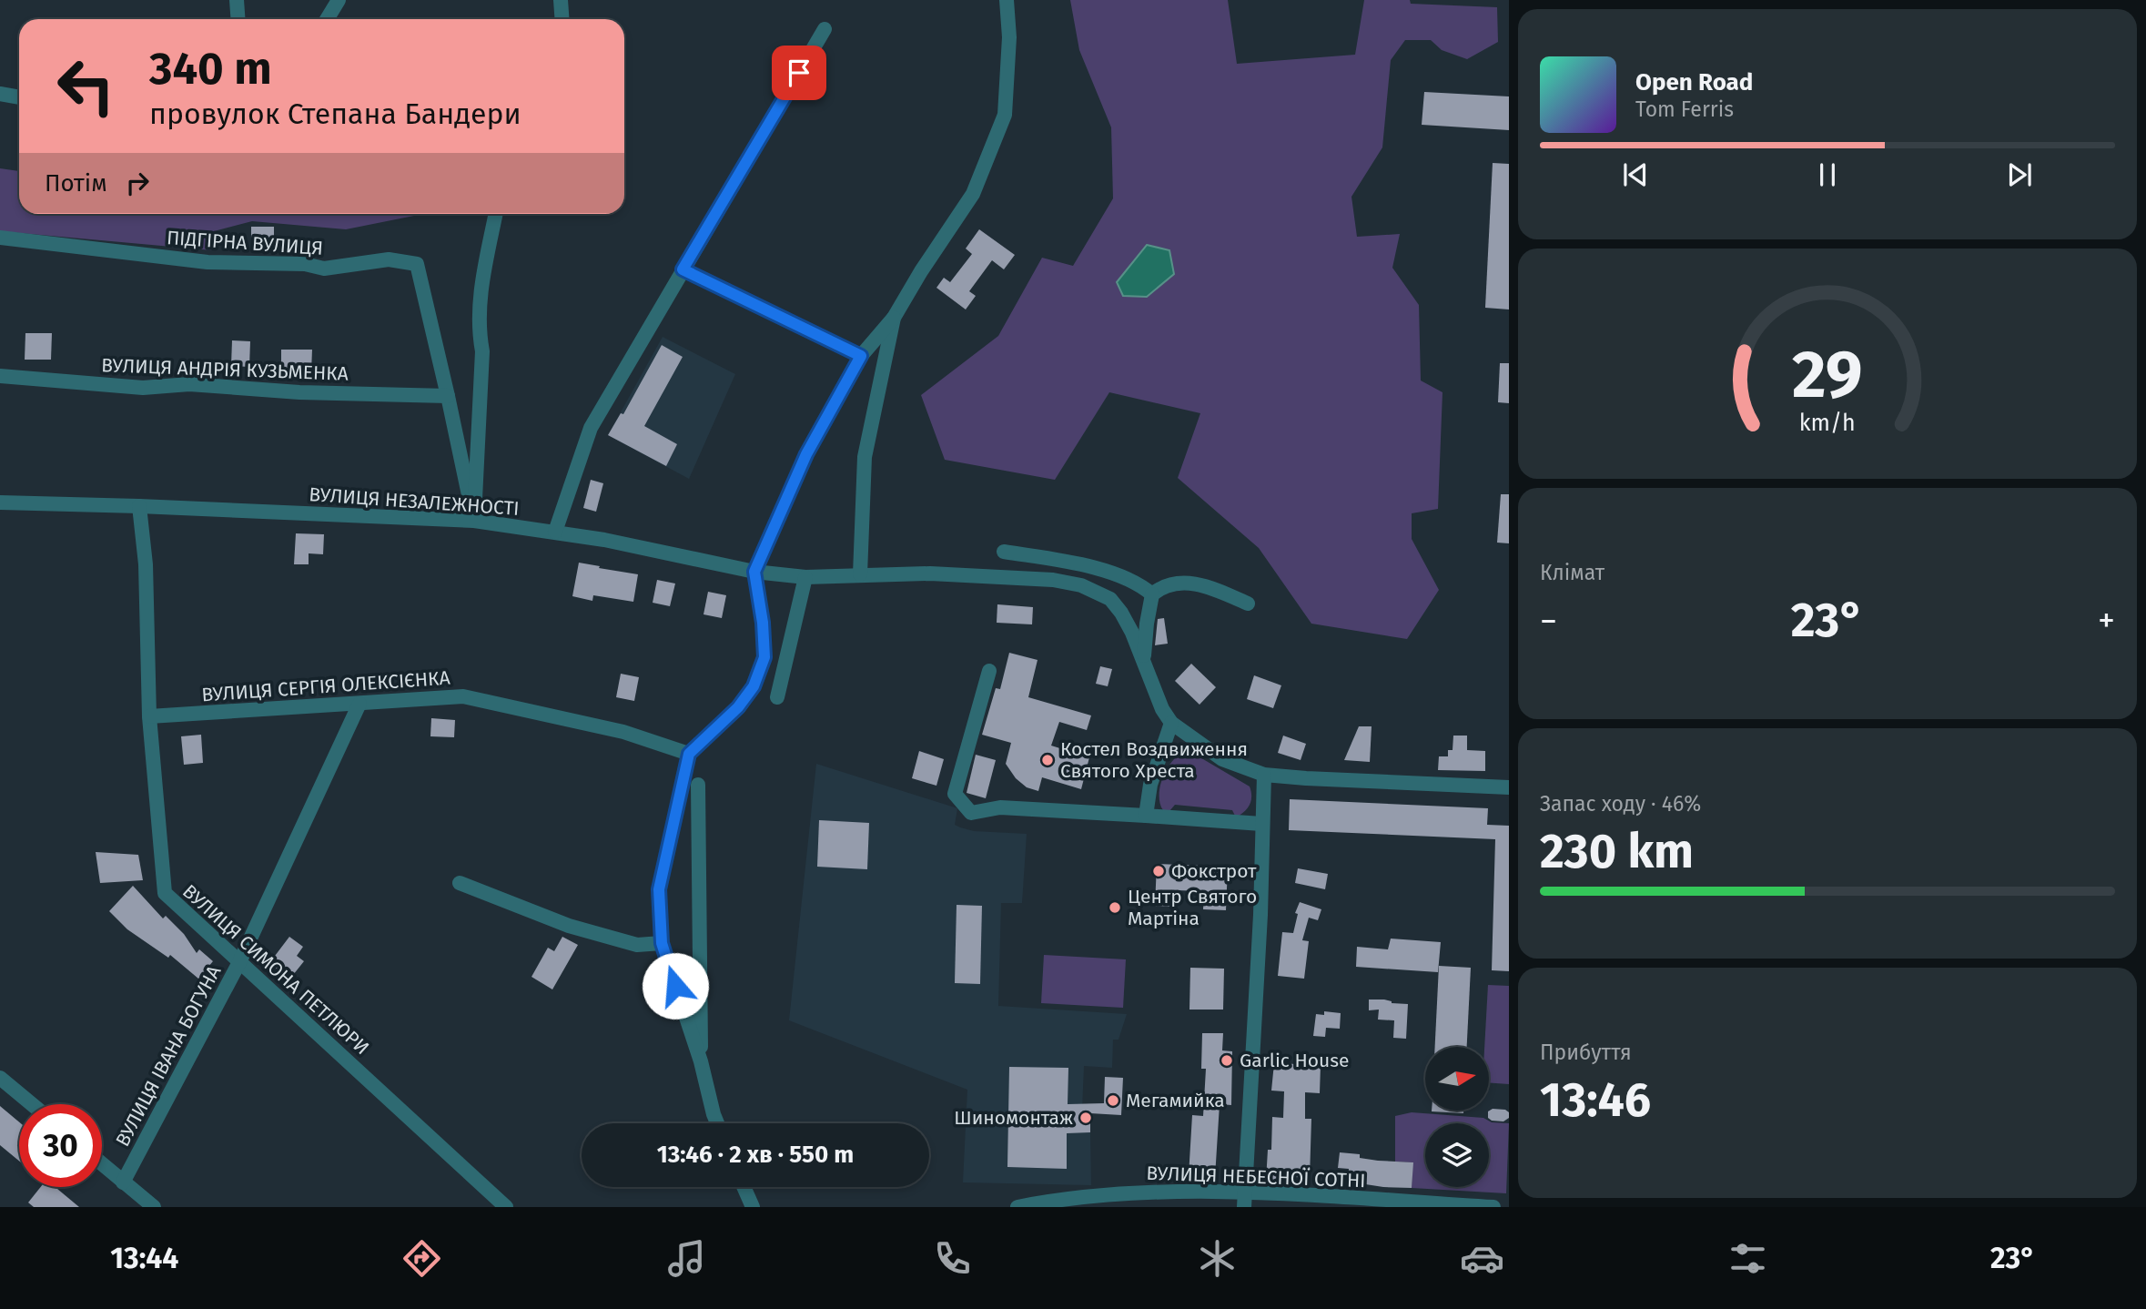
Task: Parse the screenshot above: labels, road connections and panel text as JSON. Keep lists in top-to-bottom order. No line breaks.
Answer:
{"streets":{"street":["ПІДГІРНА ВУЛИЦЯ","ВУЛИЦЯ АНДРІЯ КУЗЬМЕНКА","ВУЛИЦЯ НЕЗАЛЕЖНОСТІ","ВУЛИЦЯ СЕРГІЯ ОЛЕКСІЄНКА","ВУЛИЦЯ СИМОНА ПЕТЛЮРИ","ВУЛИЦЯ ІВАНА БОГУНА","ВУЛИЦЯ НЕБЕСНОЇ СОТНІ"]},"crossings":[["ПІДГІРНА ВУЛИЦЯ","ВУЛИЦЯ АНДРІЯ КУЗЬМЕНКА"],["ПІДГІРНА ВУЛИЦЯ","ВУЛИЦЯ НЕЗАЛЕЖНОСТІ"],["ВУЛИЦЯ НЕЗАЛЕЖНОСТІ","ВУЛИЦЯ СИМОНА ПЕТЛЮРИ"],["ВУЛИЦЯ СЕРГІЯ ОЛЕКСІЄНКА","ВУЛИЦЯ СИМОНА ПЕТЛЮРИ"],["ВУЛИЦЯ СЕРГІЯ ОЛЕКСІЄНКА","ВУЛИЦЯ ІВАНА БОГУНА"],["ВУЛИЦЯ СИМОНА ПЕТЛЮРИ","ВУЛИЦЯ ІВАНА БОГУНА"]],"places":["Костел Воздвиження Святого Хреста","Фокстрот","Центр Святого Мартіна","Garlic House","Мегамийка","Шиномонтаж"],"north":"right","page":{"turn":["340 m","провулок Степана Бандери"],"song":["Open Road","Tom Ferris"],"then":"Потім","tile":["Клімат",["Запас ходу · 46%","230 km"],["Прибуття","13:46"]],"heat":["−","23°","+"],"limit":"30","trip":"13:46 · 2 хв · 550 m","tabs":["13:44","23°"],"gauge":["29","km/h"]}}
